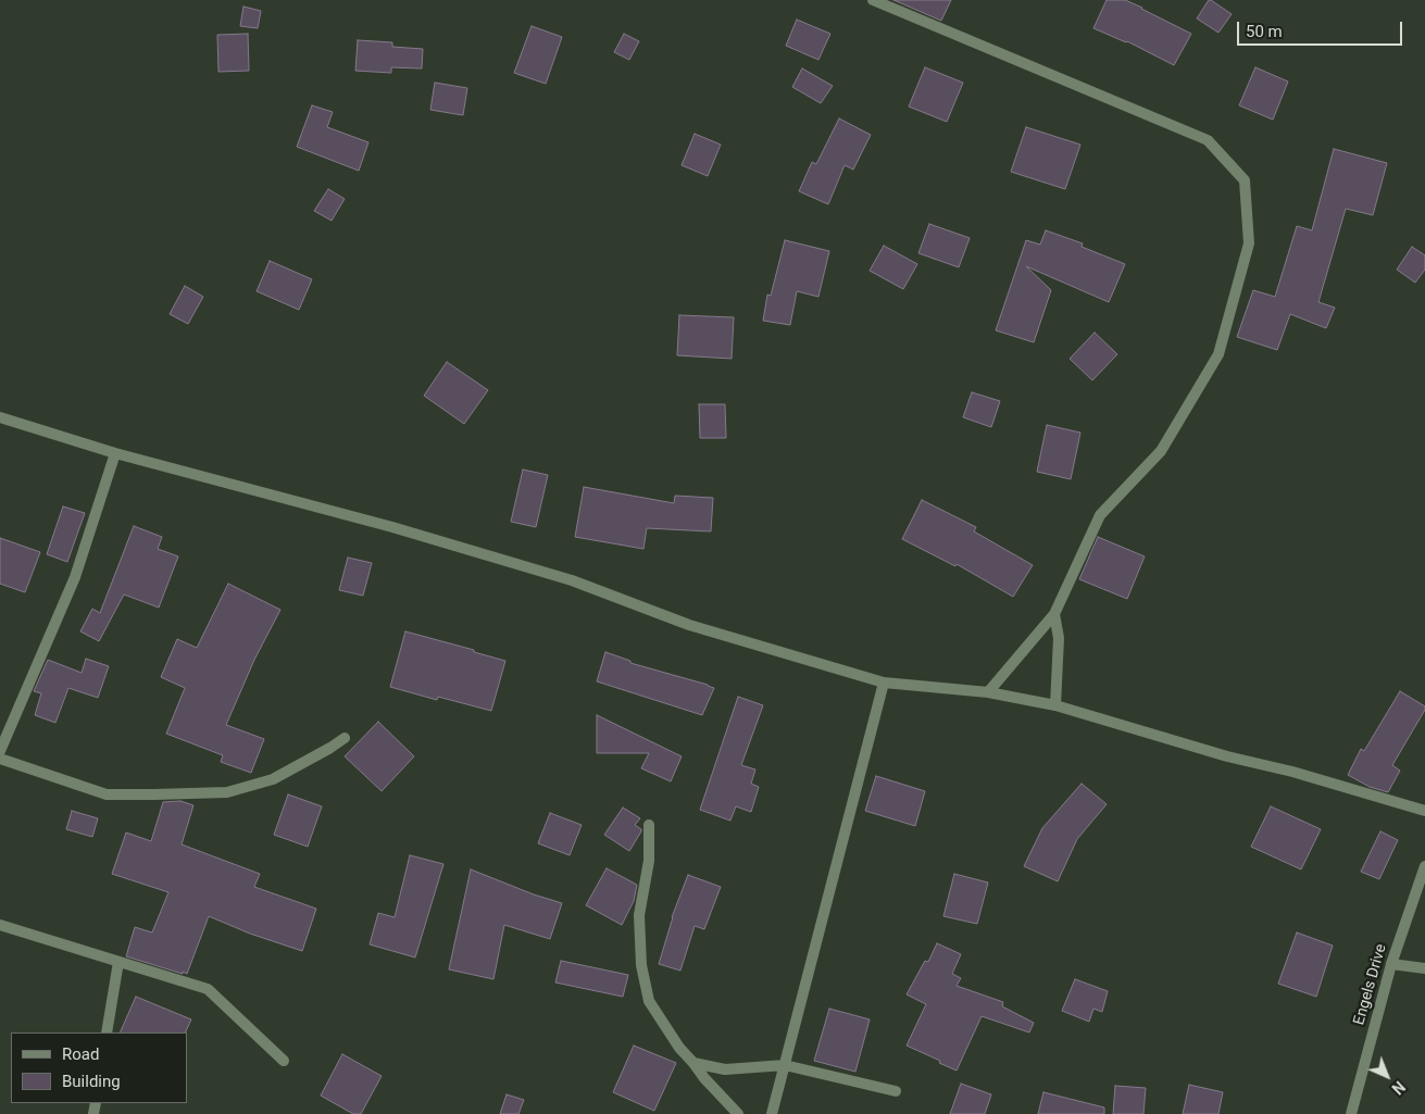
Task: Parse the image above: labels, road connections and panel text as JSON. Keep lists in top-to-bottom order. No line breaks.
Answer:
{"streets":{"street":["Engels Drive"]},"legend":["Road","Building"],"scale_bar":"50 m","north":"bottom right"}
